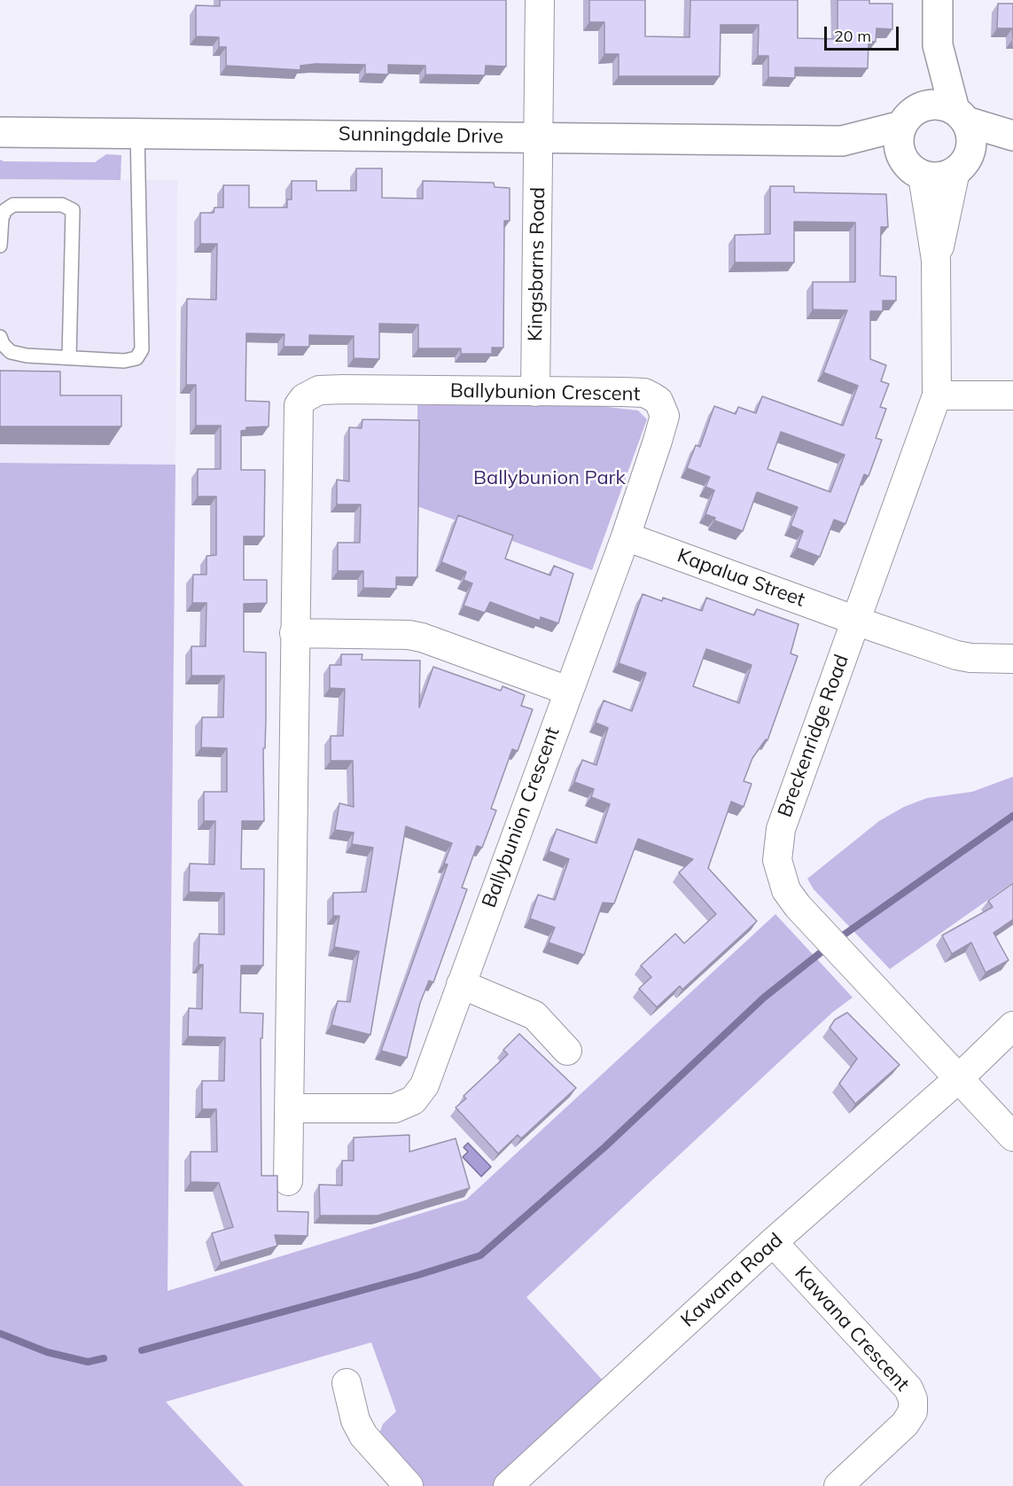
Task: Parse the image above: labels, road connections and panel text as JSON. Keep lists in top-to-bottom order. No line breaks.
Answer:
{"streets":{"street":["Sunningdale Drive","Kingsbarns Road","Ballybunion Crescent","Kapalua Street","Breckenridge Road","Kawana Road","Kawana Crescent"]},"crossings":[["Sunningdale Drive","Kingsbarns Road"],["Sunningdale Drive","Breckenridge Road"],["Kingsbarns Road","Ballybunion Crescent"],["Ballybunion Crescent","Kapalua Street"],["Kapalua Street","Breckenridge Road"],["Breckenridge Road","Kawana Road"],["Kawana Road","Kawana Crescent"]],"parks":["Ballybunion Park"],"scale_bar":"20 m"}
